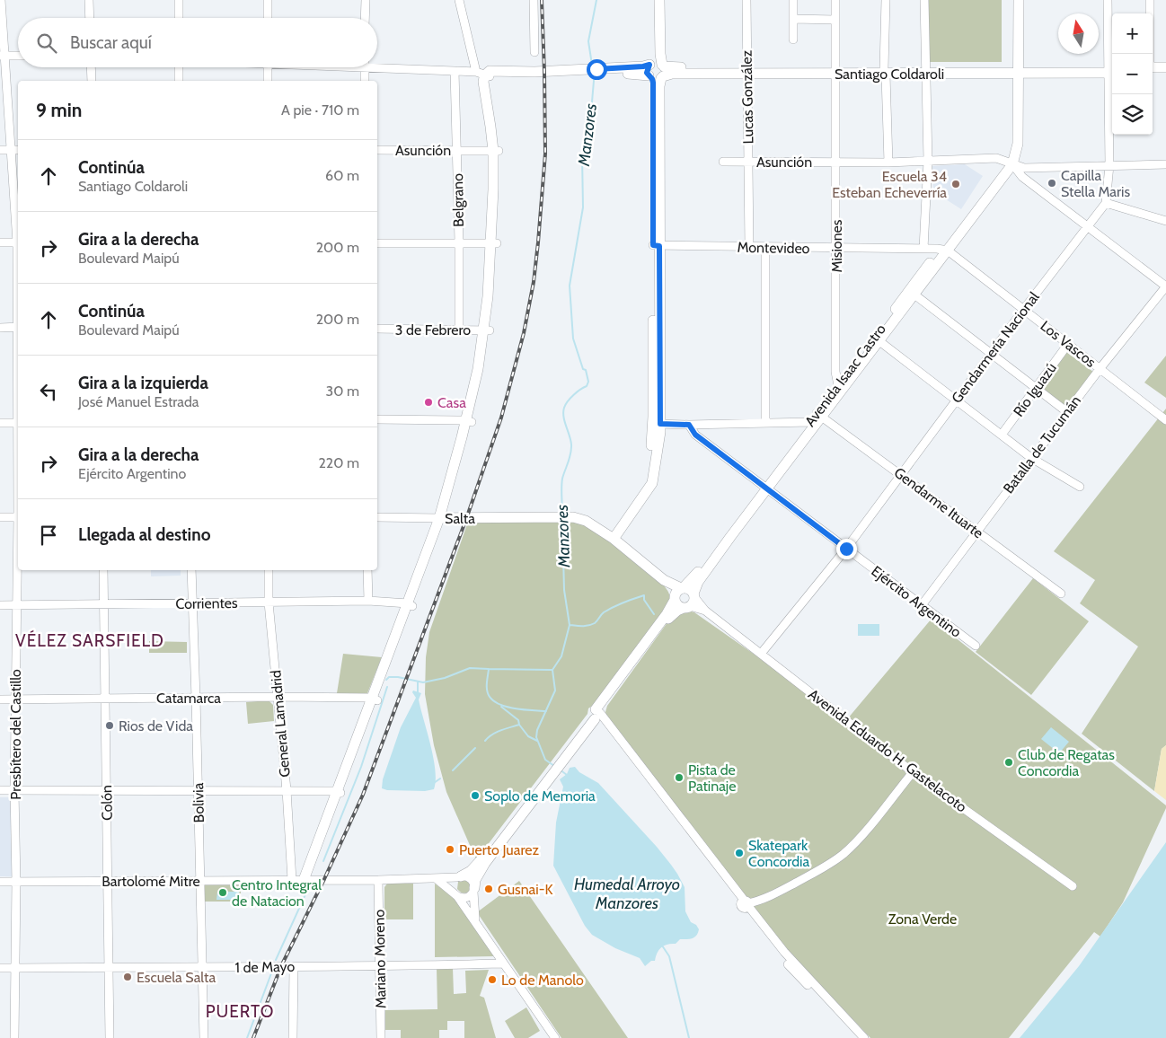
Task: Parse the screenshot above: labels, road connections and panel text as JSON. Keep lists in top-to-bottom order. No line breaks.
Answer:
{"streets":{"main road":["Santiago Coldaroli","Avenida Isaac Castro","Salta"],"street":["Lucas González","Asunción","Belgrano","Misiones","Montevideo","3 de Febrero","Los Vascos","Gendarmería Nacional","Río Iguazú","Batalla de Tucumán","Gendarme Ituarte","Ejército Argentino","Corrientes","Catamarca","General Lamadrid","Presbítero del Castillo","Avenida Eduardo H. Gastelacoto","Colón","Bolivia","Bartolomé Mitre","Mariano Moreno","1 de Mayo"]},"crossings":[["Santiago Coldaroli","Lucas González"],["Santiago Coldaroli","Belgrano"],["Santiago Coldaroli","Misiones"],["Lucas González","Asunción"],["Lucas González","Montevideo"],["Asunción","Belgrano"],["Asunción","Misiones"],["Asunción","Avenida Isaac Castro"],["Belgrano","3 de Febrero"],["Misiones","Montevideo"],["Misiones","Avenida Isaac Castro"],["Montevideo","Los Vascos"],["Montevideo","Avenida Isaac Castro"],["Los Vascos","Gendarmería Nacional"],["Los Vascos","Avenida Isaac Castro"],["Los Vascos","Río Iguazú"],["Los Vascos","Batalla de Tucumán"],["Gendarmería Nacional","Gendarme Ituarte"],["Gendarmería Nacional","Ejército Argentino"],["Gendarmería Nacional","Avenida Eduardo H. Gastelacoto"],["Avenida Isaac Castro","Gendarme Ituarte"],["Avenida Isaac Castro","Ejército Argentino"],["Avenida Isaac Castro","Avenida Eduardo H. Gastelacoto"],["Avenida Isaac Castro","Bartolomé Mitre"],["Batalla de Tucumán","Gendarme Ituarte"],["Batalla de Tucumán","Ejército Argentino"],["Corrientes","General Lamadrid"],["Corrientes","Presbítero del Castillo"],["Corrientes","Colón"],["Corrientes","Bolivia"],["Catamarca","General Lamadrid"],["Catamarca","Presbítero del Castillo"],["Catamarca","Colón"],["Catamarca","Bolivia"],["General Lamadrid","Bartolomé Mitre"],["Presbítero del Castillo","Bartolomé Mitre"],["Presbítero del Castillo","1 de Mayo"],["Colón","Bartolomé Mitre"],["Colón","1 de Mayo"],["Bolivia","Bartolomé Mitre"],["Bolivia","1 de Mayo"],["Bartolomé Mitre","Mariano Moreno"],["Mariano Moreno","1 de Mayo"]],"districts":["VÉLEZ SARSFIELD","PUERTO"],"water":["Manzores","Humedal Arroyo Manzores"],"parks":["Zona Verde"],"places":["Capilla Stella Maris","Escuela 34 Esteban Echeverría","Casa","Rios de Vida","Club de Regatas Concordia","Pista de Patinaje","Soplo de Memoria","Puerto Juarez","Skatepark Concordia","Gusnai-K","Centro Integral de Natacion","Escuela Salta","Lo de Manolo"],"north":"top","page":{"map_buttons":["+","−"],"search":"Buscar aquí","heading":["9 min","A pie · 710 m"],"list":[["Continúa","Santiago Coldaroli","60 m"],["Gira a la derecha","Boulevard Maipú","200 m"],["Continúa","Boulevard Maipú","200 m"],["Gira a la izquierda","José Manuel Estrada","30 m"],["Gira a la derecha","Ejército Argentino","220 m"],"Llegada al destino"]}}
